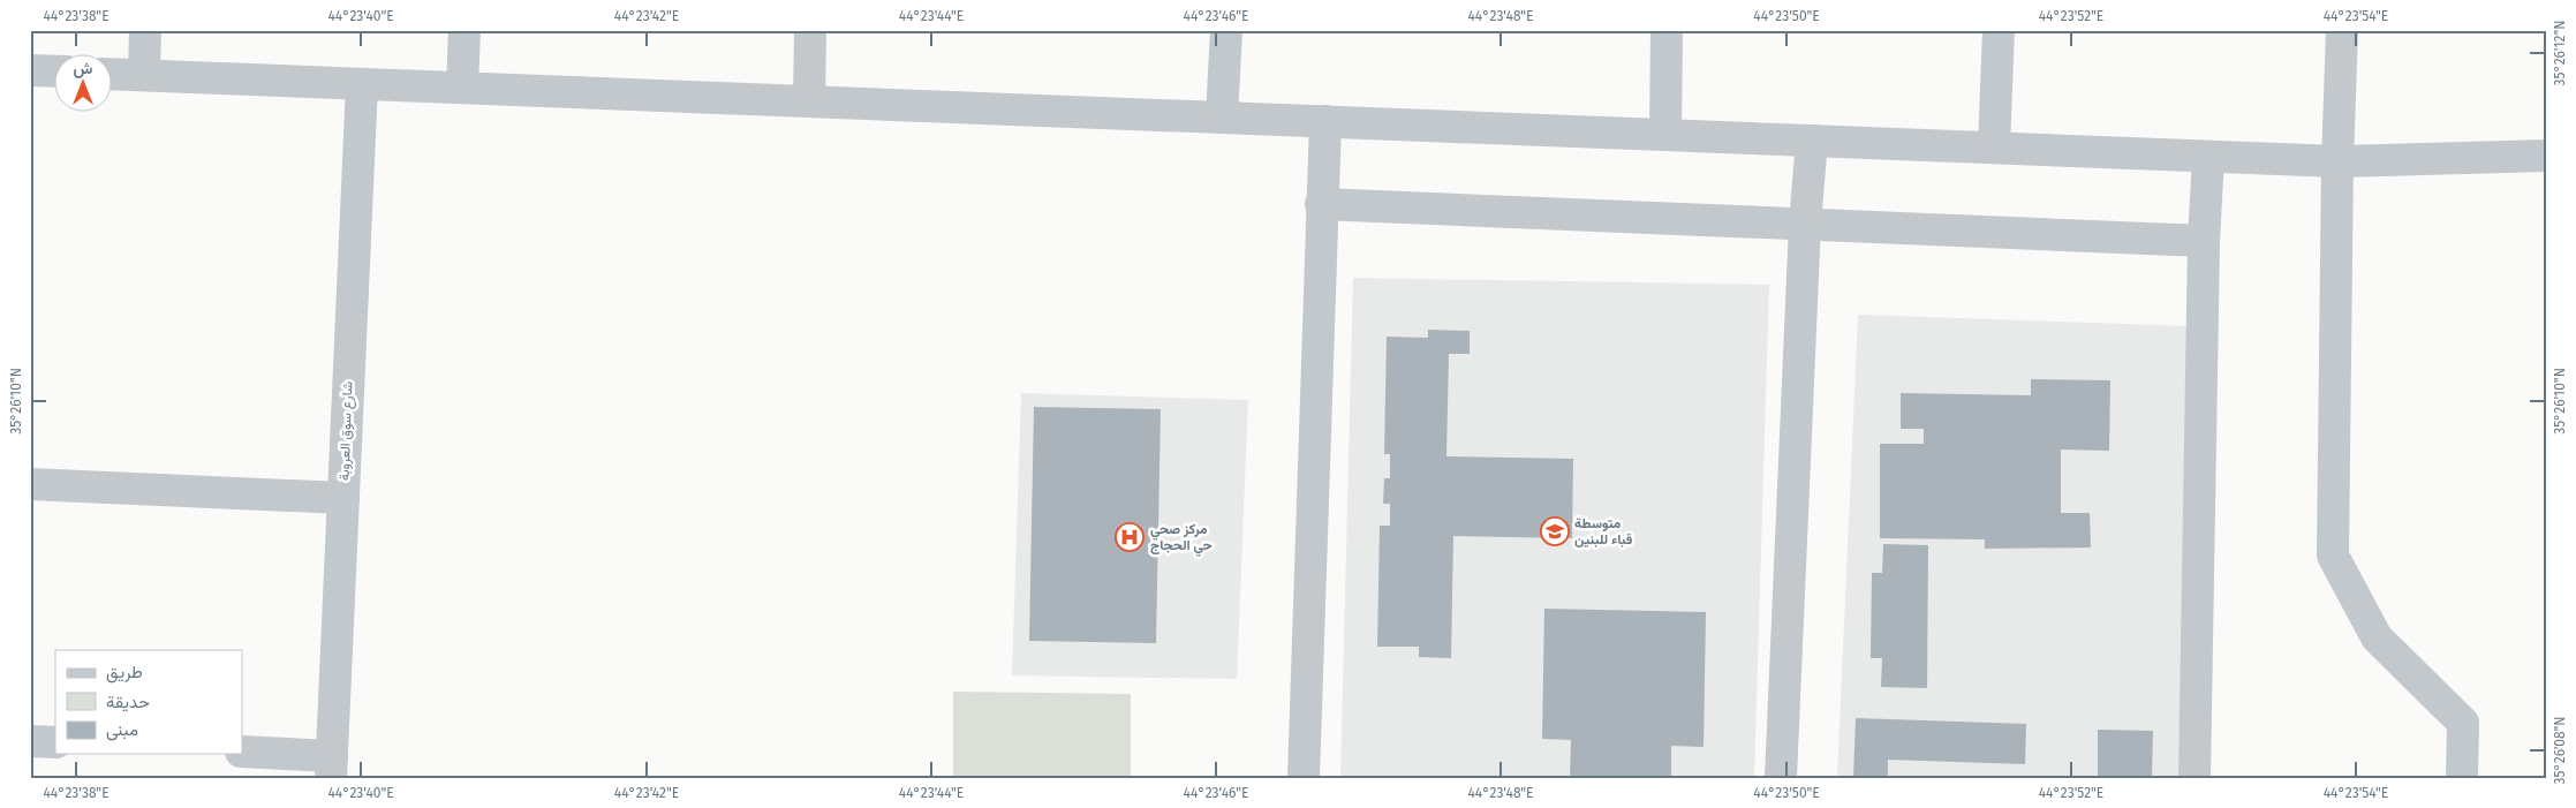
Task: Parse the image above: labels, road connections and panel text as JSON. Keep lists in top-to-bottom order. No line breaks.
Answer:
{"streets":{"street":["شارع سوق العروبة"]},"places":{"school or university":["متوسطة قباء للبنين"],"hospital":["مركز صحي حي الحجاج"]},"legend":["طريق","حديقة","مبنى"],"north":"top","coordinates":["44°23'38\"E","44°23'40\"E","44°23'42\"E","44°23'44\"E","44°23'46\"E","44°23'48\"E","44°23'50\"E","44°23'52\"E","44°23'54\"E","35°26'12\"N","35°26'10\"N","35°26'08\"N"]}
